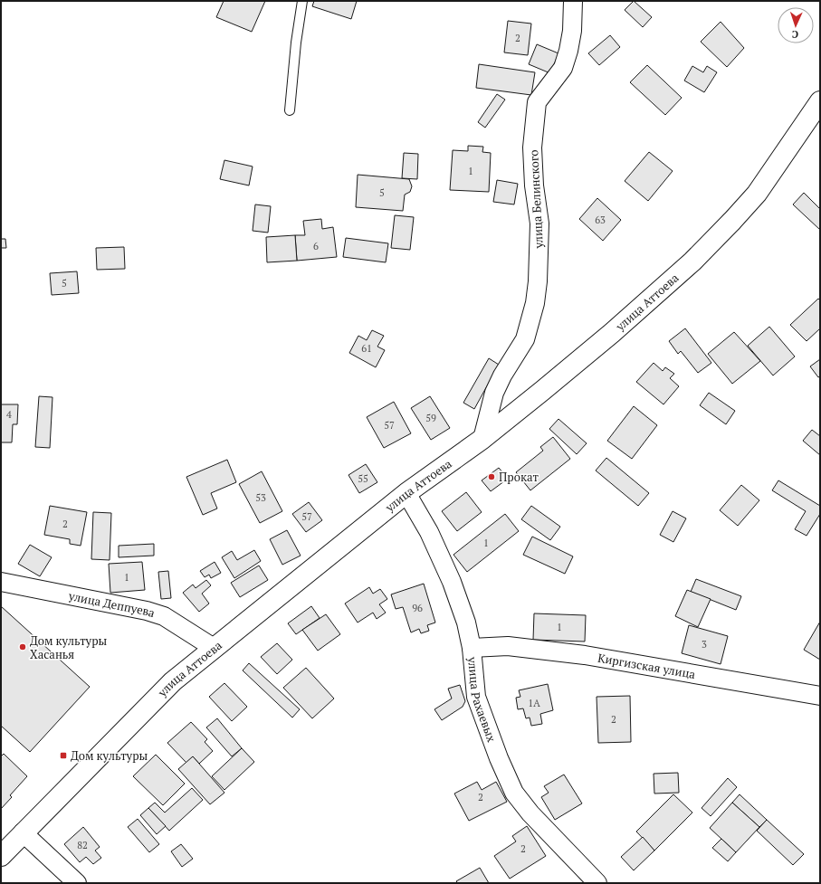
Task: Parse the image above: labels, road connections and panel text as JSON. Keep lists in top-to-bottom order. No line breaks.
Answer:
{"streets":{"street":["улица Белинского","улица Аттоева","улица Деппуева","Киргизская улица","улица Рахаевых"]},"crossings":[["улица Белинского","улица Аттоева"],["улица Аттоева","улица Деппуева"],["улица Аттоева","улица Рахаевых"],["Киргизская улица","улица Рахаевых"]],"places":{"other":["Прокат","Дом культуры Хасанья"],"transit":["Дом культуры"]},"house_numbers":["2","1","5","63","6","5","61","4","59","57","55","53","57","2","1","1","96","1","3","1А","2","2","82","2"],"north":"bottom"}
